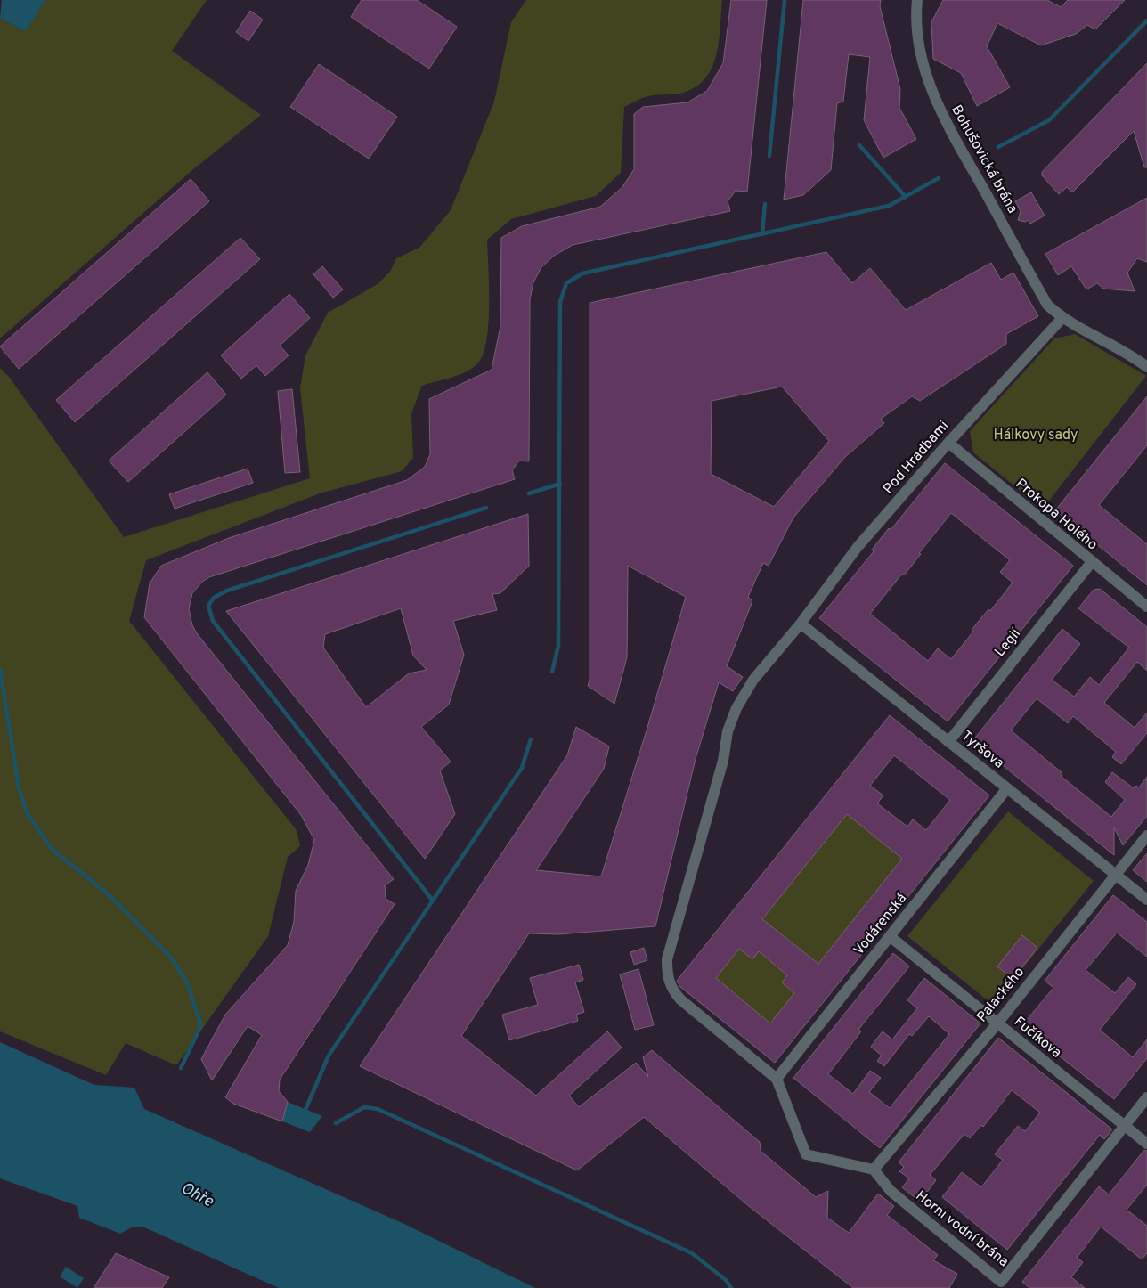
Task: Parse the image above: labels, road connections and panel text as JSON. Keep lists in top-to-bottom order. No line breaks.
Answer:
{"streets":{"street":["Bohušovická brána","Pod Hradbami","Prokopa Holého","Legií","Tyršova","Vodárenská","Palackého","Fučíkova","Horní vodní brána"]},"crossings":[["Bohušovická brána","Pod Hradbami"],["Pod Hradbami","Prokopa Holého"],["Pod Hradbami","Tyršova"],["Pod Hradbami","Vodárenská"],["Prokopa Holého","Legií"],["Legií","Tyršova"],["Tyršova","Vodárenská"],["Tyršova","Palackého"],["Vodárenská","Fučíkova"],["Palackého","Fučíkova"],["Palackého","Horní vodní brána"],["Fučíkova","Horní vodní brána"]],"water":["Ohře"],"parks":["Hálkovy sady"]}
